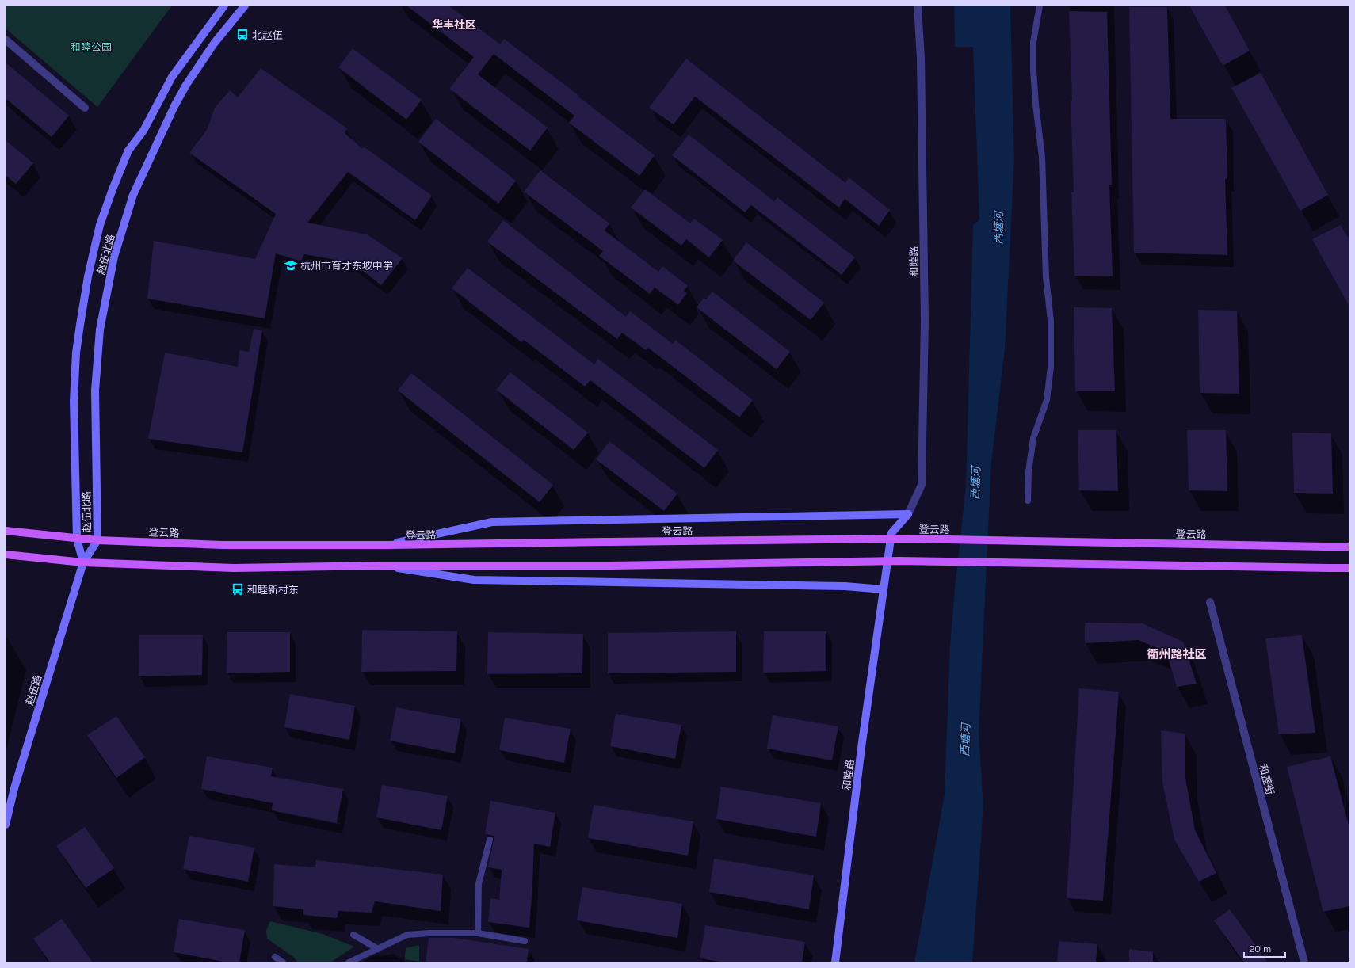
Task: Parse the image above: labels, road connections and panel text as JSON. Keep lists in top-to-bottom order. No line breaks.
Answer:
{"streets":{"main road":["登云路"],"street":["赵伍北路","和睦路","赵伍路","和盛街"]},"crossings":[["赵伍北路","登云路"],["赵伍北路","赵伍路"],["登云路","赵伍路"]],"districts":["华丰社区","衢州路社区"],"water":["西塘河"],"parks":["和睦公园"],"places":{"bus stop":["北赵伍","和睦新村东"],"school or university":["杭州市育才东坡中学"]},"scale_bar":"20 m"}
